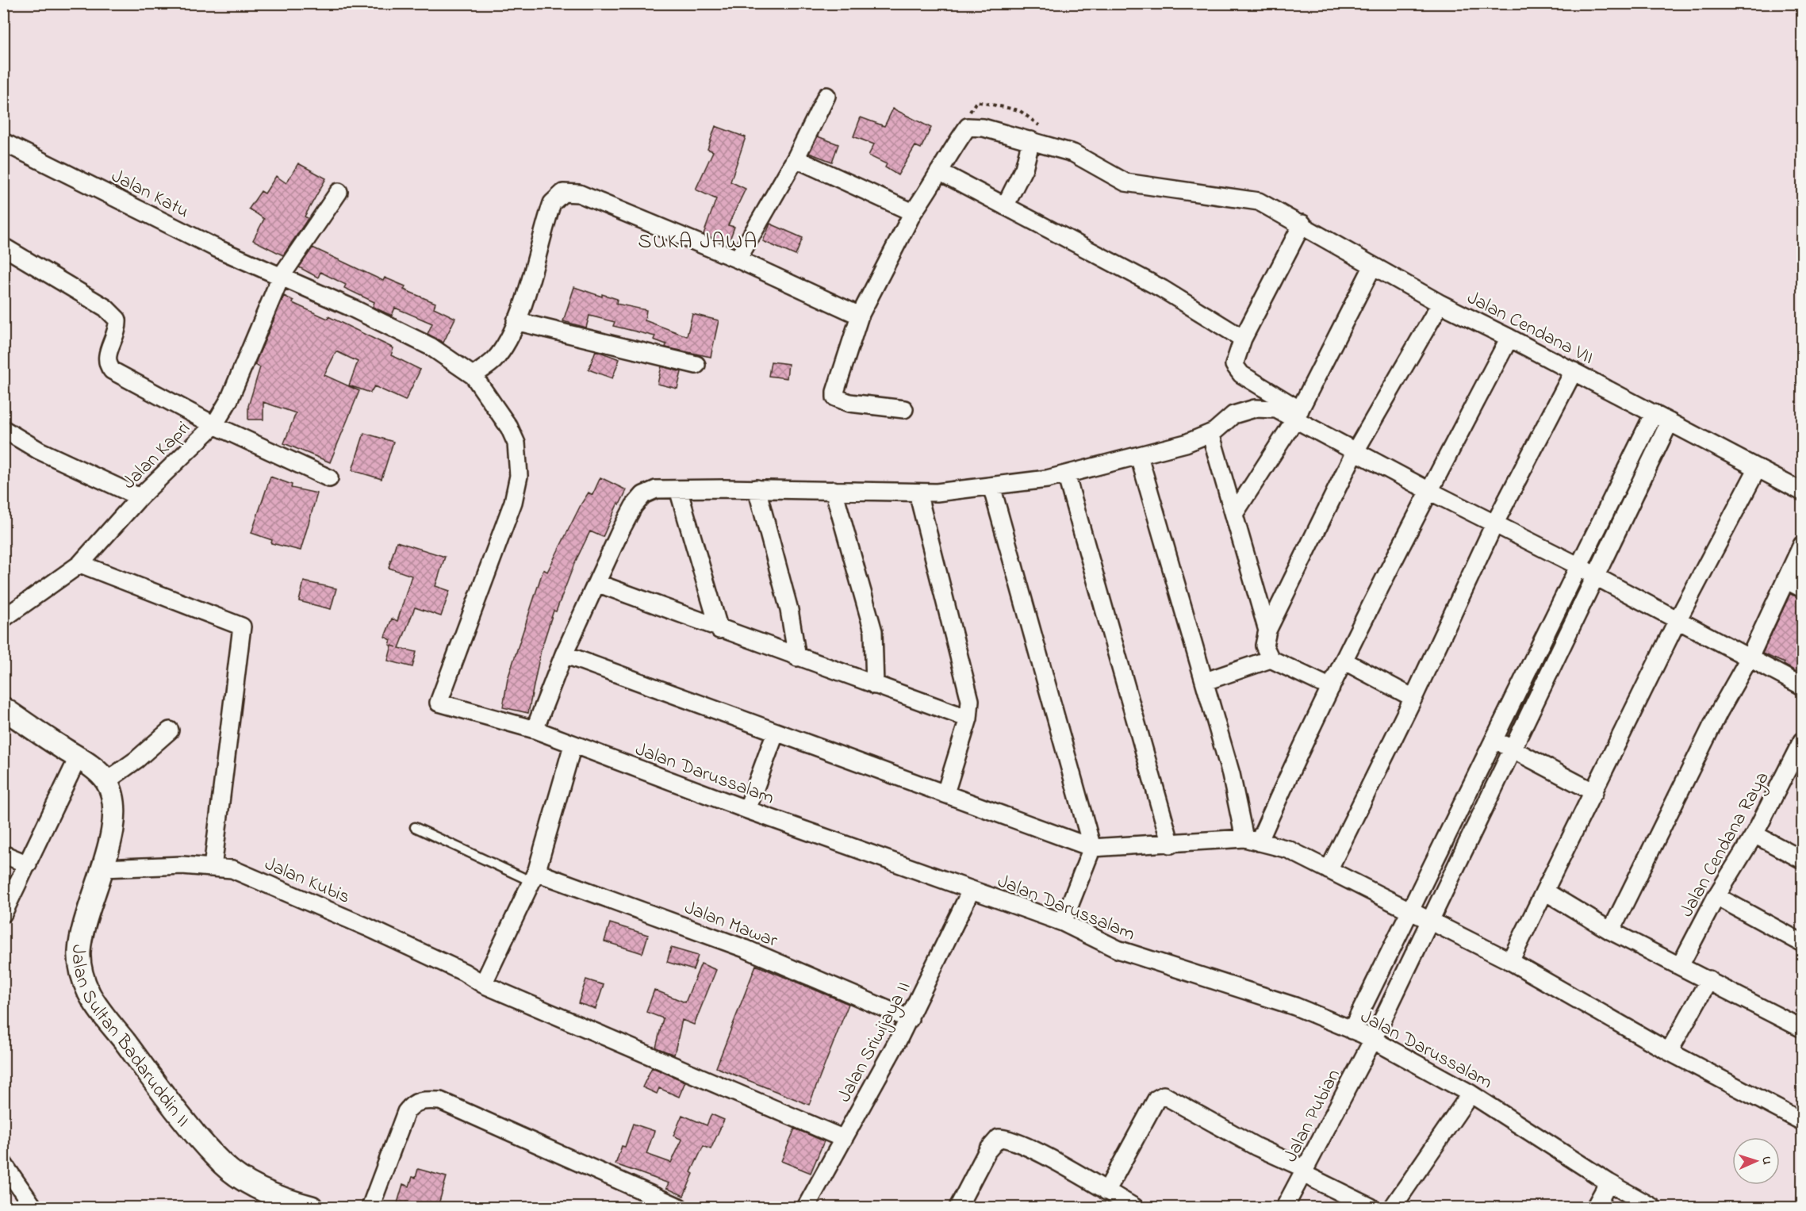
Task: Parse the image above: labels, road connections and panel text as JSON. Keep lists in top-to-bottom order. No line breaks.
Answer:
{"streets":{"street":["Jalan Katu","Jalan Cendana VII","Jalan Kapri","Jalan Darussalam","Jalan Cendana Raya","Jalan Kubis","Jalan Mawar","Jalan Sultan Badaruddin II","Jalan Sriwijaya II","Jalan Pubian"]},"crossings":[["Jalan Katu","Jalan Kapri"],["Jalan Katu","Jalan Darussalam"],["Jalan Cendana VII","Jalan Pubian"],["Jalan Darussalam","Jalan Sriwijaya II"],["Jalan Darussalam","Jalan Pubian"],["Jalan Kubis","Jalan Sultan Badaruddin II"],["Jalan Kubis","Jalan Sriwijaya II"],["Jalan Mawar","Jalan Sriwijaya II"]],"districts":["SUKA JAWA"],"north":"right"}
